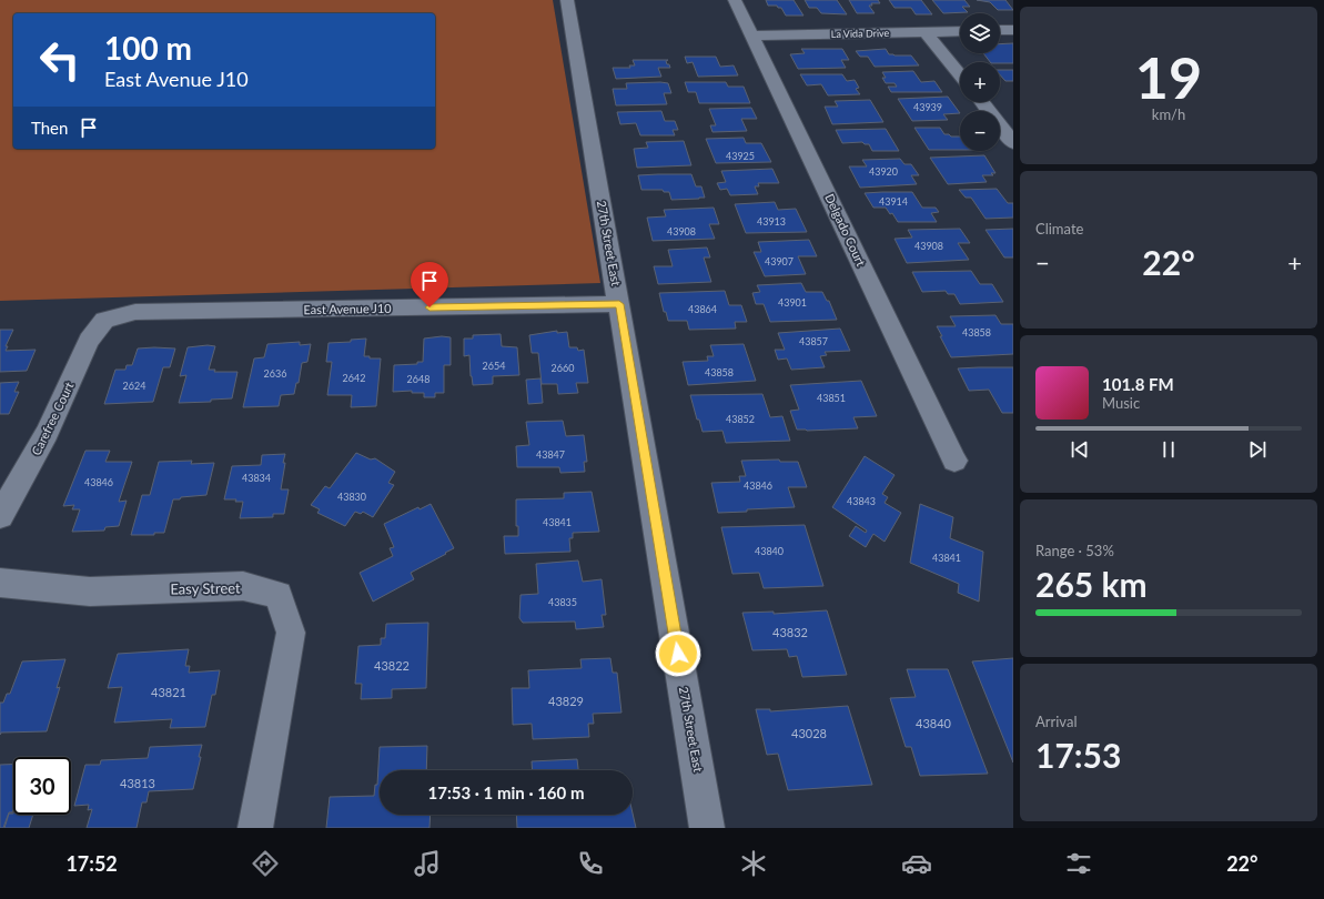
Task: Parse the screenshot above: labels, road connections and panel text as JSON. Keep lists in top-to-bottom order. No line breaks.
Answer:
{"streets":{"street":["La Vida Drive","Delgado Court","27th Street East","East Avenue J10","Carefree Court","Easy Street"]},"crossings":[["La Vida Drive","Delgado Court"],["27th Street East","East Avenue J10"],["East Avenue J10","Carefree Court"]],"house_numbers":["43939","43925","43920","43914","43913","43908","43908","43907","43901","43864","43858","43857","2654","2660","43858","2636","2642","2648","2624","43851","43852","43847","43834","43846","43846","43830","43843","43841","43840","43841","43835","43832","43822","43821","43829","43840","43028","43813"],"page":{"tile":[["19","km/h"],"Climate",["Range · 53%","265 km"],["Arrival","17:53"]],"map_buttons":["+","−"],"turn":["100 m","East Avenue J10"],"then":"Then","heat":["−","22°","+"],"song":["101.8 FM","Music"],"limit":"30","trip":"17:53 · 1 min · 160 m","tabs":["17:52","22°"]}}
